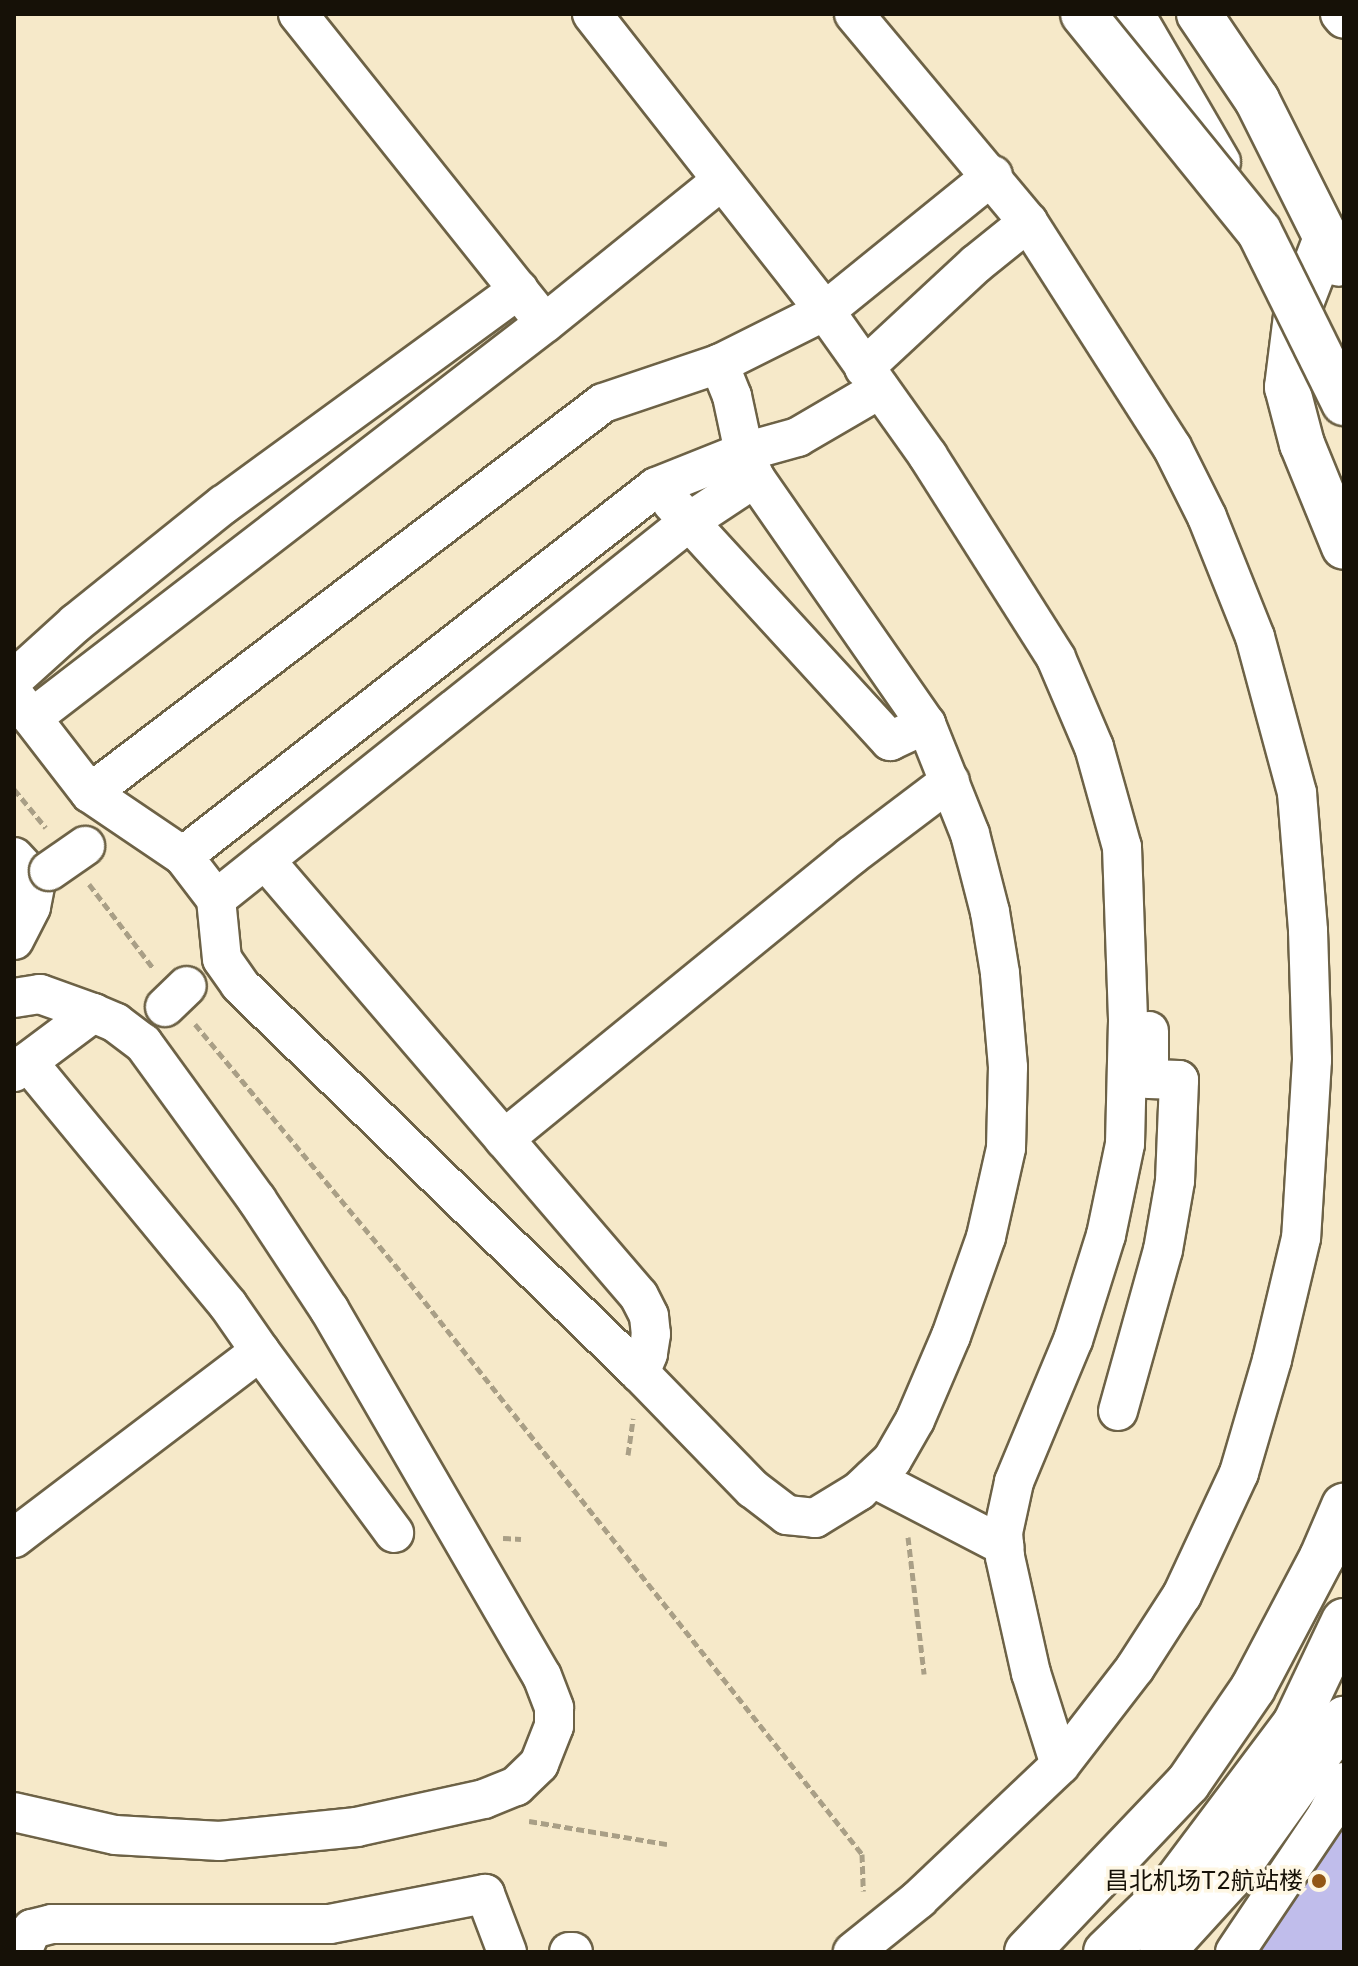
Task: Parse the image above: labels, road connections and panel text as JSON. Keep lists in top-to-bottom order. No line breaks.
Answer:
{"places":["昌北机场T2航站楼"]}
